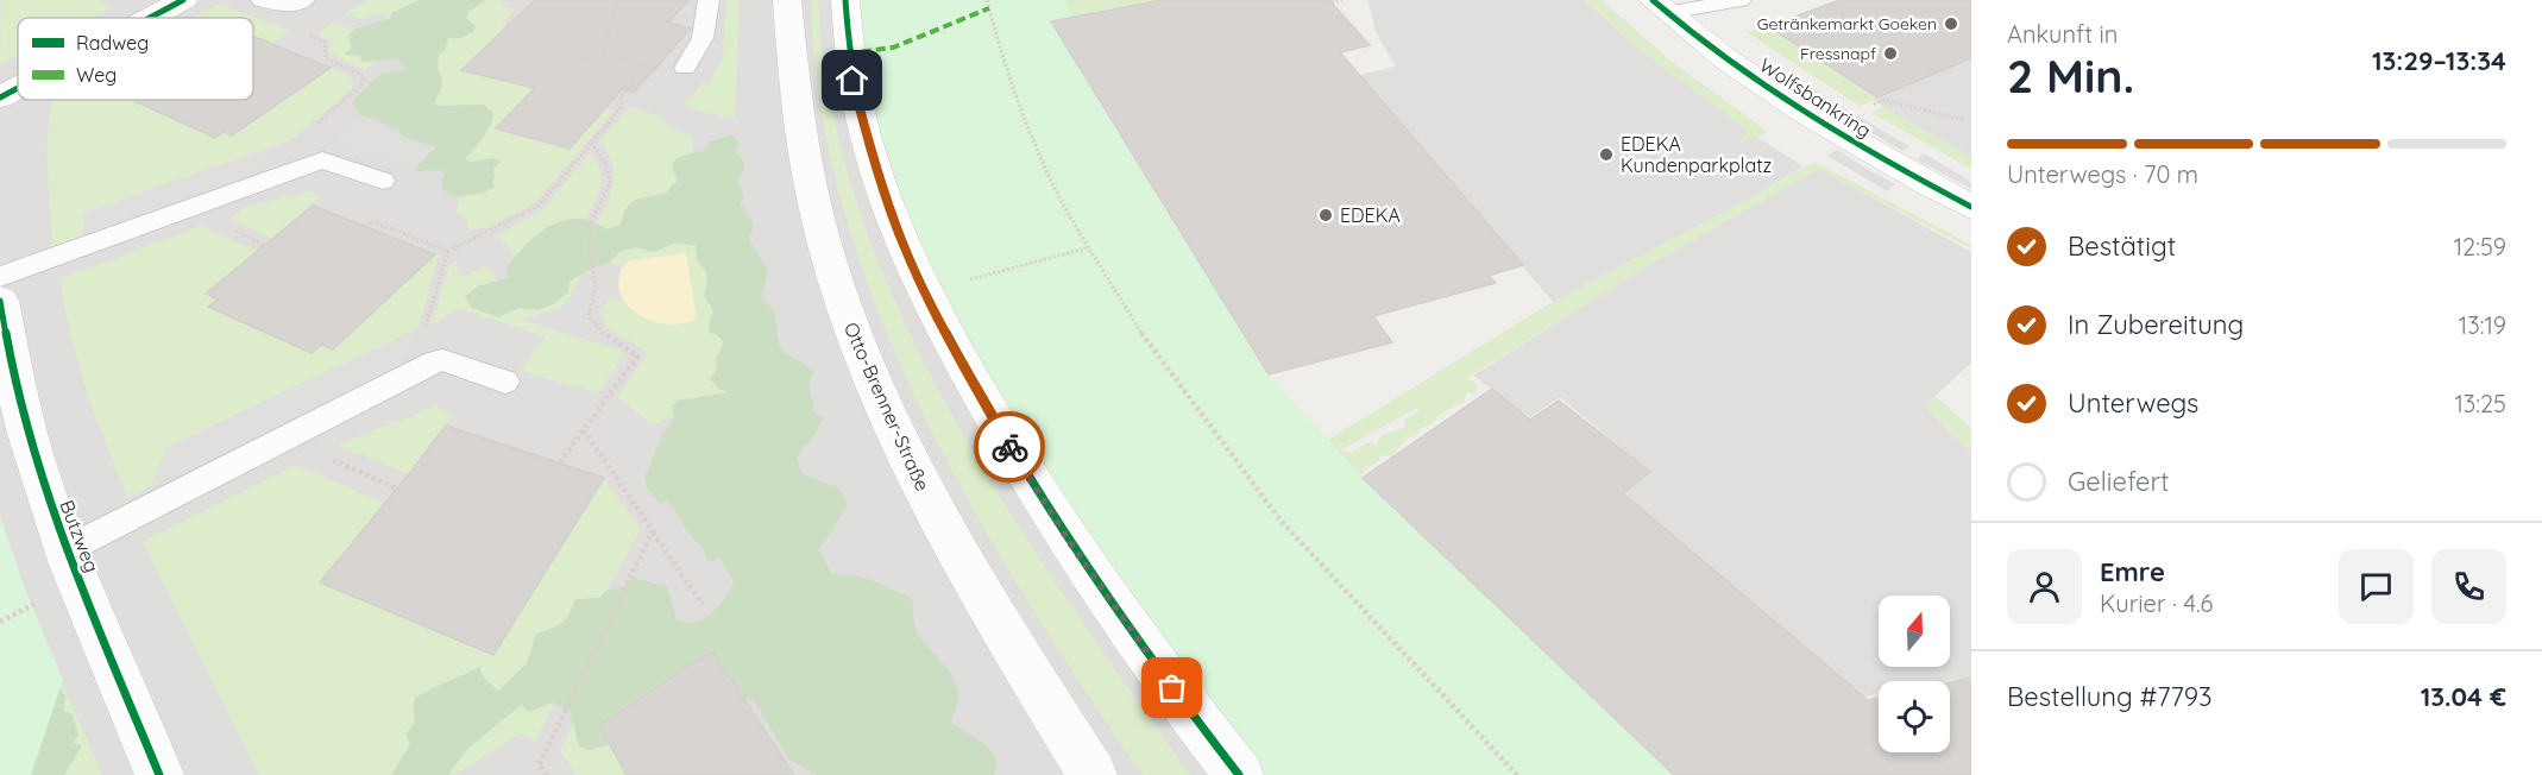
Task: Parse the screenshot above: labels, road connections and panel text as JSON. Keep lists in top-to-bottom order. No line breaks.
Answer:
{"streets":{"street":["Wolfsbankring","Otto-Brenner-Straße","Butzweg"]},"places":["Getränkemarkt Goeken","Fressnapf","EDEKA Kundenparkplatz","EDEKA"],"legend":["Radweg","Weg"],"north":"top","page":{"heading":["2 Min.","Ankunft in","13:29–13:34"],"panel":["Emre","Kurier · 4.6","Bestellung #7793","13.04 €"],"bar":"Unterwegs · 70 m","list":[["Bestätigt","12:59"],["In Zubereitung","13:19"],["Unterwegs","13:25"],"Geliefert"]}}
